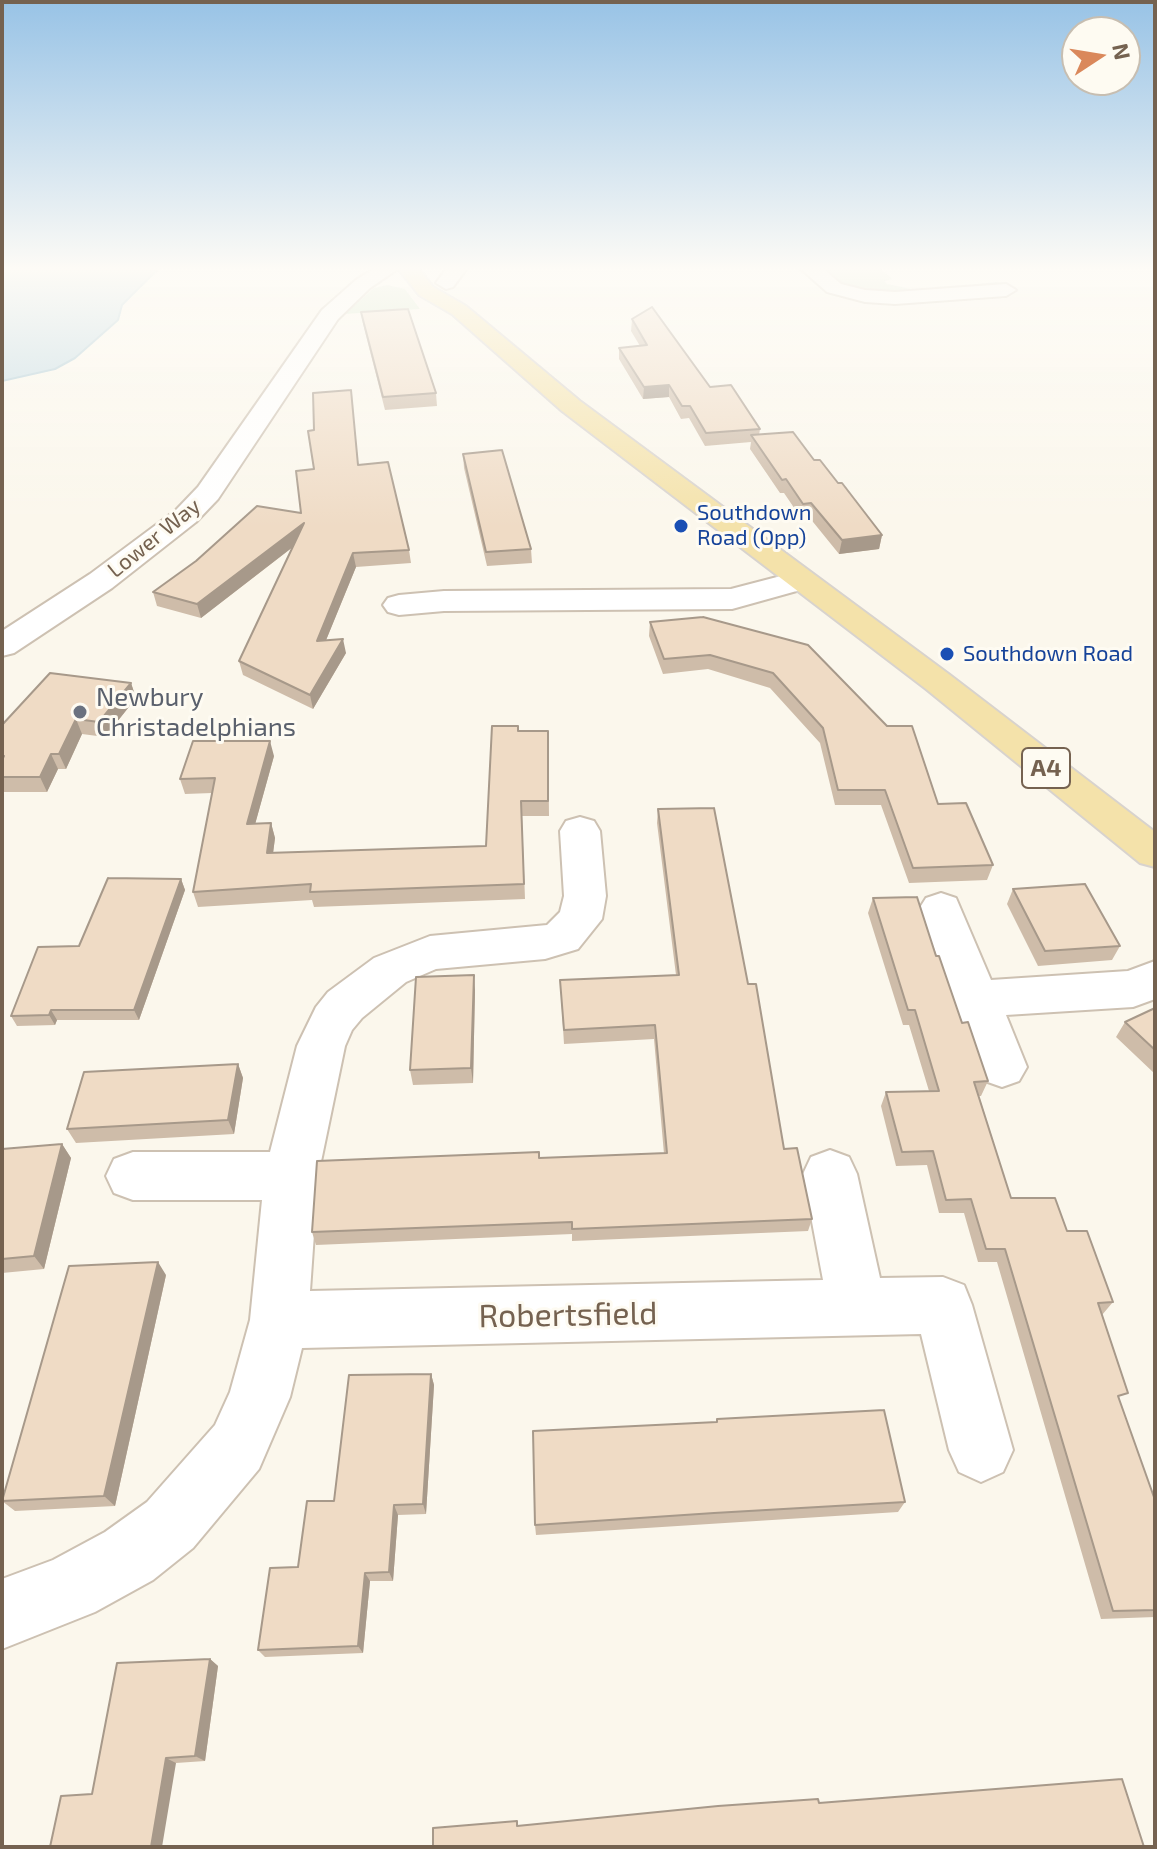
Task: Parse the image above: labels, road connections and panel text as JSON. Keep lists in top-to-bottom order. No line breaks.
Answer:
{"streets":{"main road":["A4"],"street":["Lower Way","Robertsfield"]},"places":["Southdown Road (Opp)","Southdown Road","Newbury Christadelphians"],"north":"right"}
